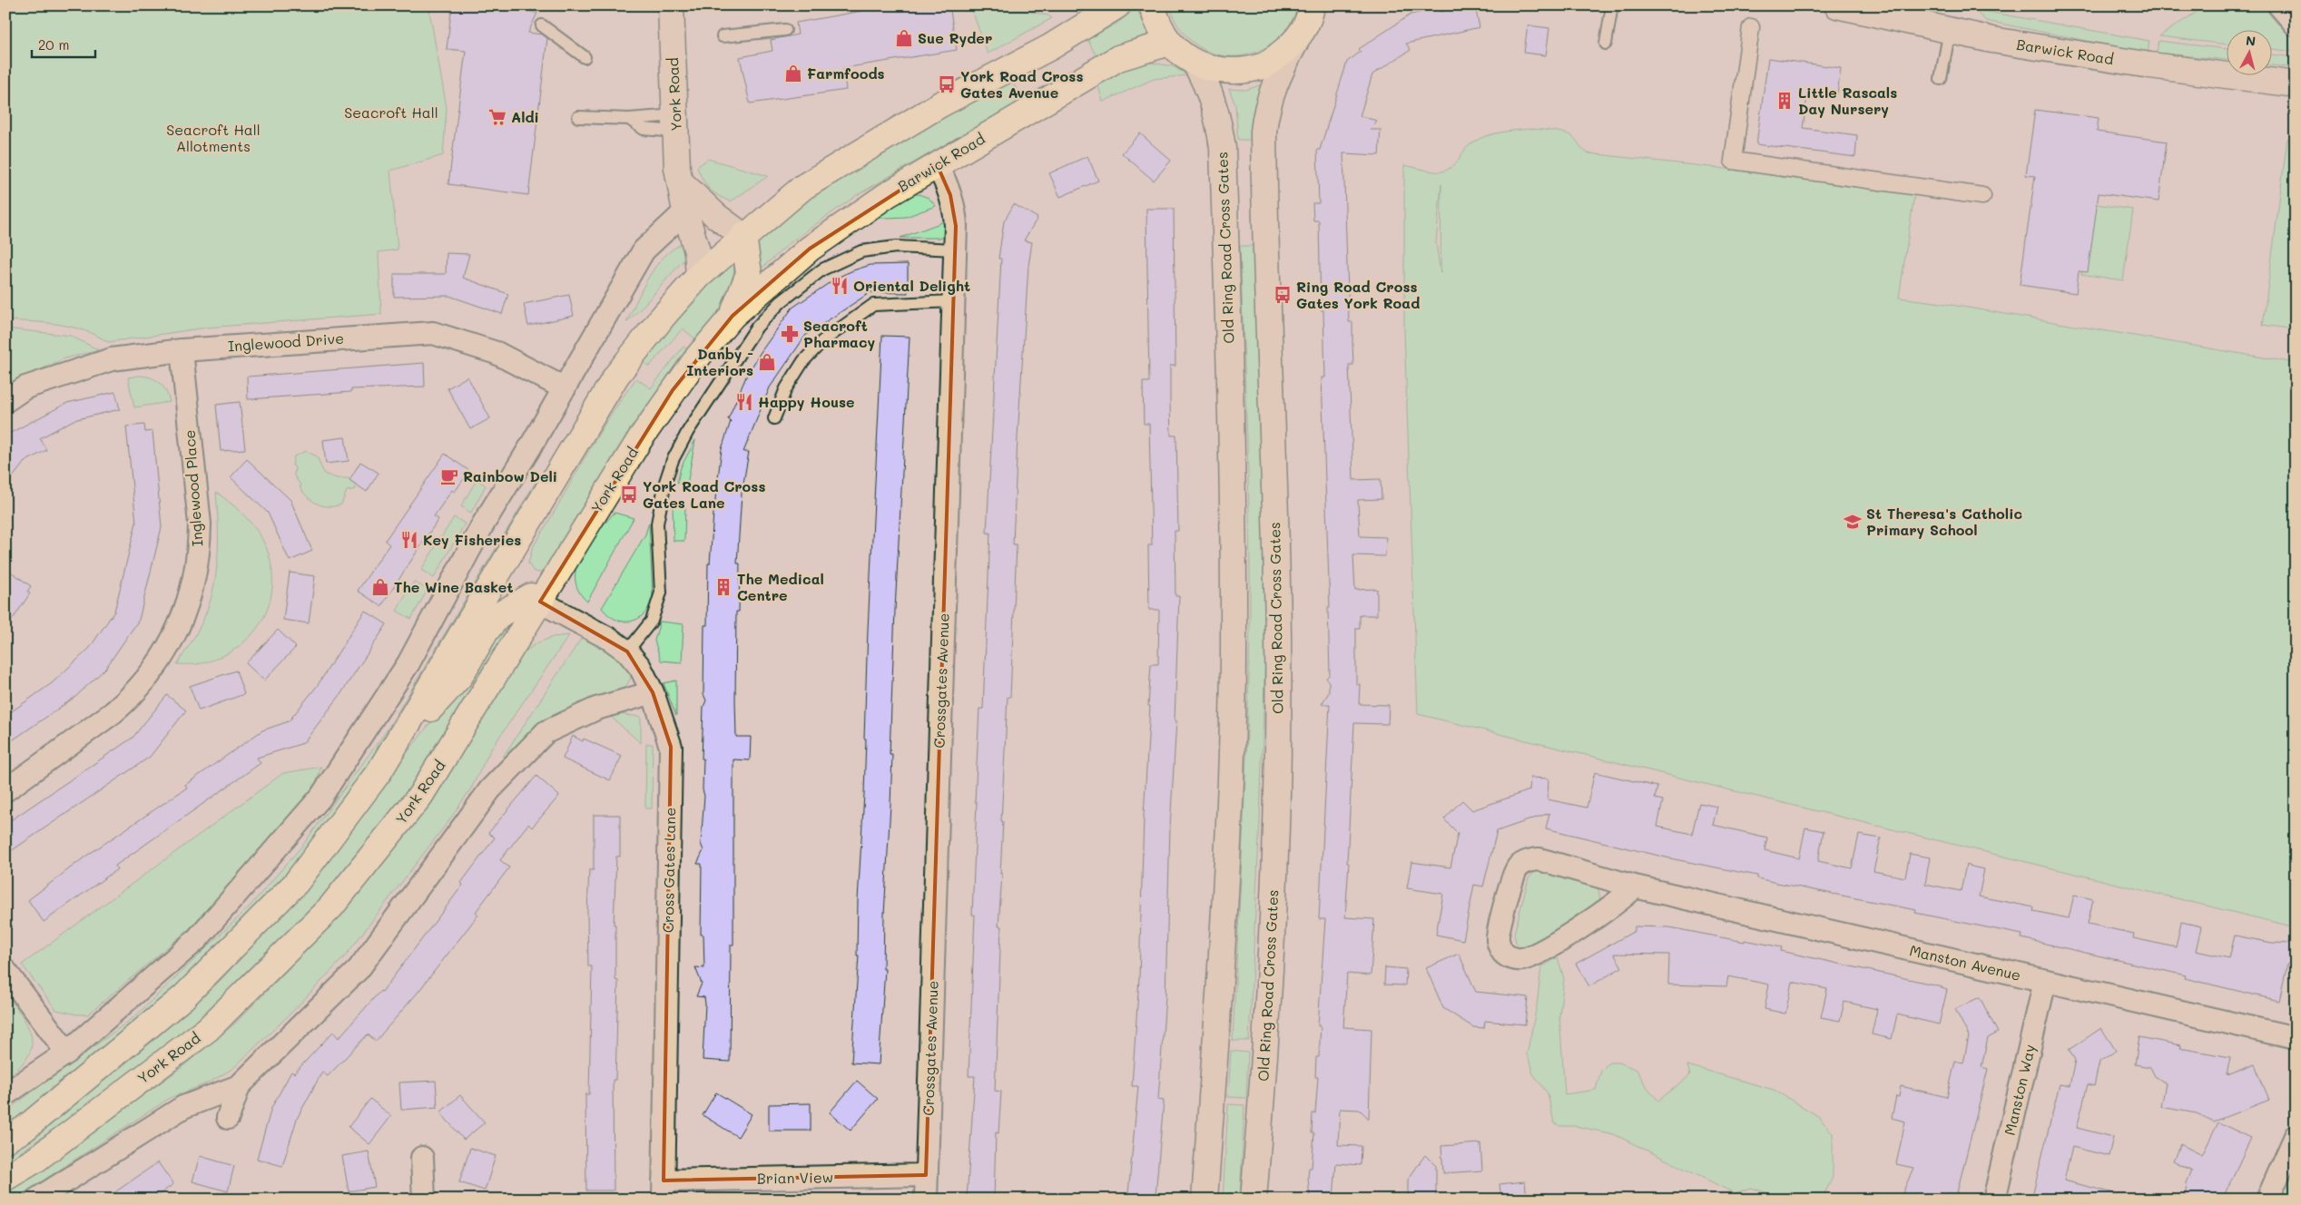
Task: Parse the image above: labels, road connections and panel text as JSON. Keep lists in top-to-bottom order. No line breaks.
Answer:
{"streets":{"highway":["Barwick Road","York Road"],"main road":["Old Ring Road Cross Gates"],"street":["Inglewood Drive","Inglewood Place","Crossgates Avenue","Cross Gates Lane","Manston Avenue","Manston Way","Brian View"]},"crossings":[["Barwick Road","York Road"],["Barwick Road","Crossgates Avenue"],["York Road","Cross Gates Lane"],["Inglewood Drive","Inglewood Place"],["Crossgates Avenue","Brian View"],["Cross Gates Lane","Brian View"],["Manston Avenue","Manston Way"]],"parks":["Seacroft Hall","Seacroft Hall Allotments"],"places":{"shop":["Sue Ryder","Farmfoods","Danby - Interiors","The Wine Basket"],"bus stop":["York Road Cross Gates Avenue","Ring Road Cross Gates York Road","York Road Cross Gates Lane"],"building":["Little Rascals Day Nursery","The Medical Centre"],"supermarket":["Aldi"],"restaurant":["Oriental Delight","Happy House","Key Fisheries"],"pharmacy":["Seacroft Pharmacy"],"cafe":["Rainbow Deli"],"school or university":["St Theresa's Catholic Primary School"]},"scale_bar":"20 m","north":"top"}
